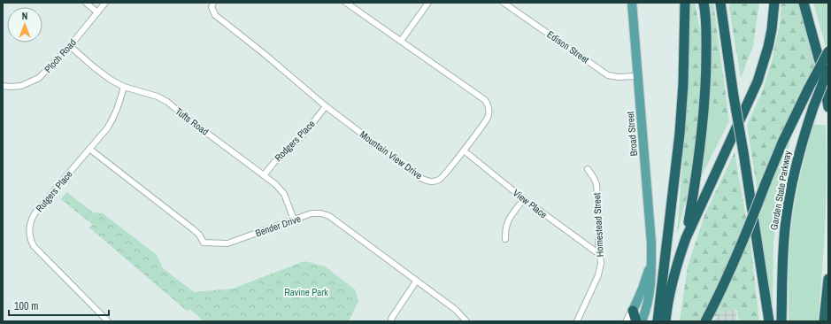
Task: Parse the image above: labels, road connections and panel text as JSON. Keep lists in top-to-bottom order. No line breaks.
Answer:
{"streets":{"highway":["Garden State Parkway"],"main road":["Broad Street"],"street":["Edison Street","Ploch Road","Tufts Road","Rodgers Place","Mountain View Drive","Rutgers Place","View Place","Homestead Street","Bender Drive"]},"crossings":[["Edison Street","Broad Street"],["Ploch Road","Tufts Road"],["Tufts Road","Rodgers Place"],["Tufts Road","Rutgers Place"],["Tufts Road","Bender Drive"],["Rodgers Place","Mountain View Drive"],["Mountain View Drive","View Place"],["Rutgers Place","Bender Drive"],["View Place","Homestead Street"]],"parks":["Ravine Park"],"scale_bar":"100 m","north":"top"}
